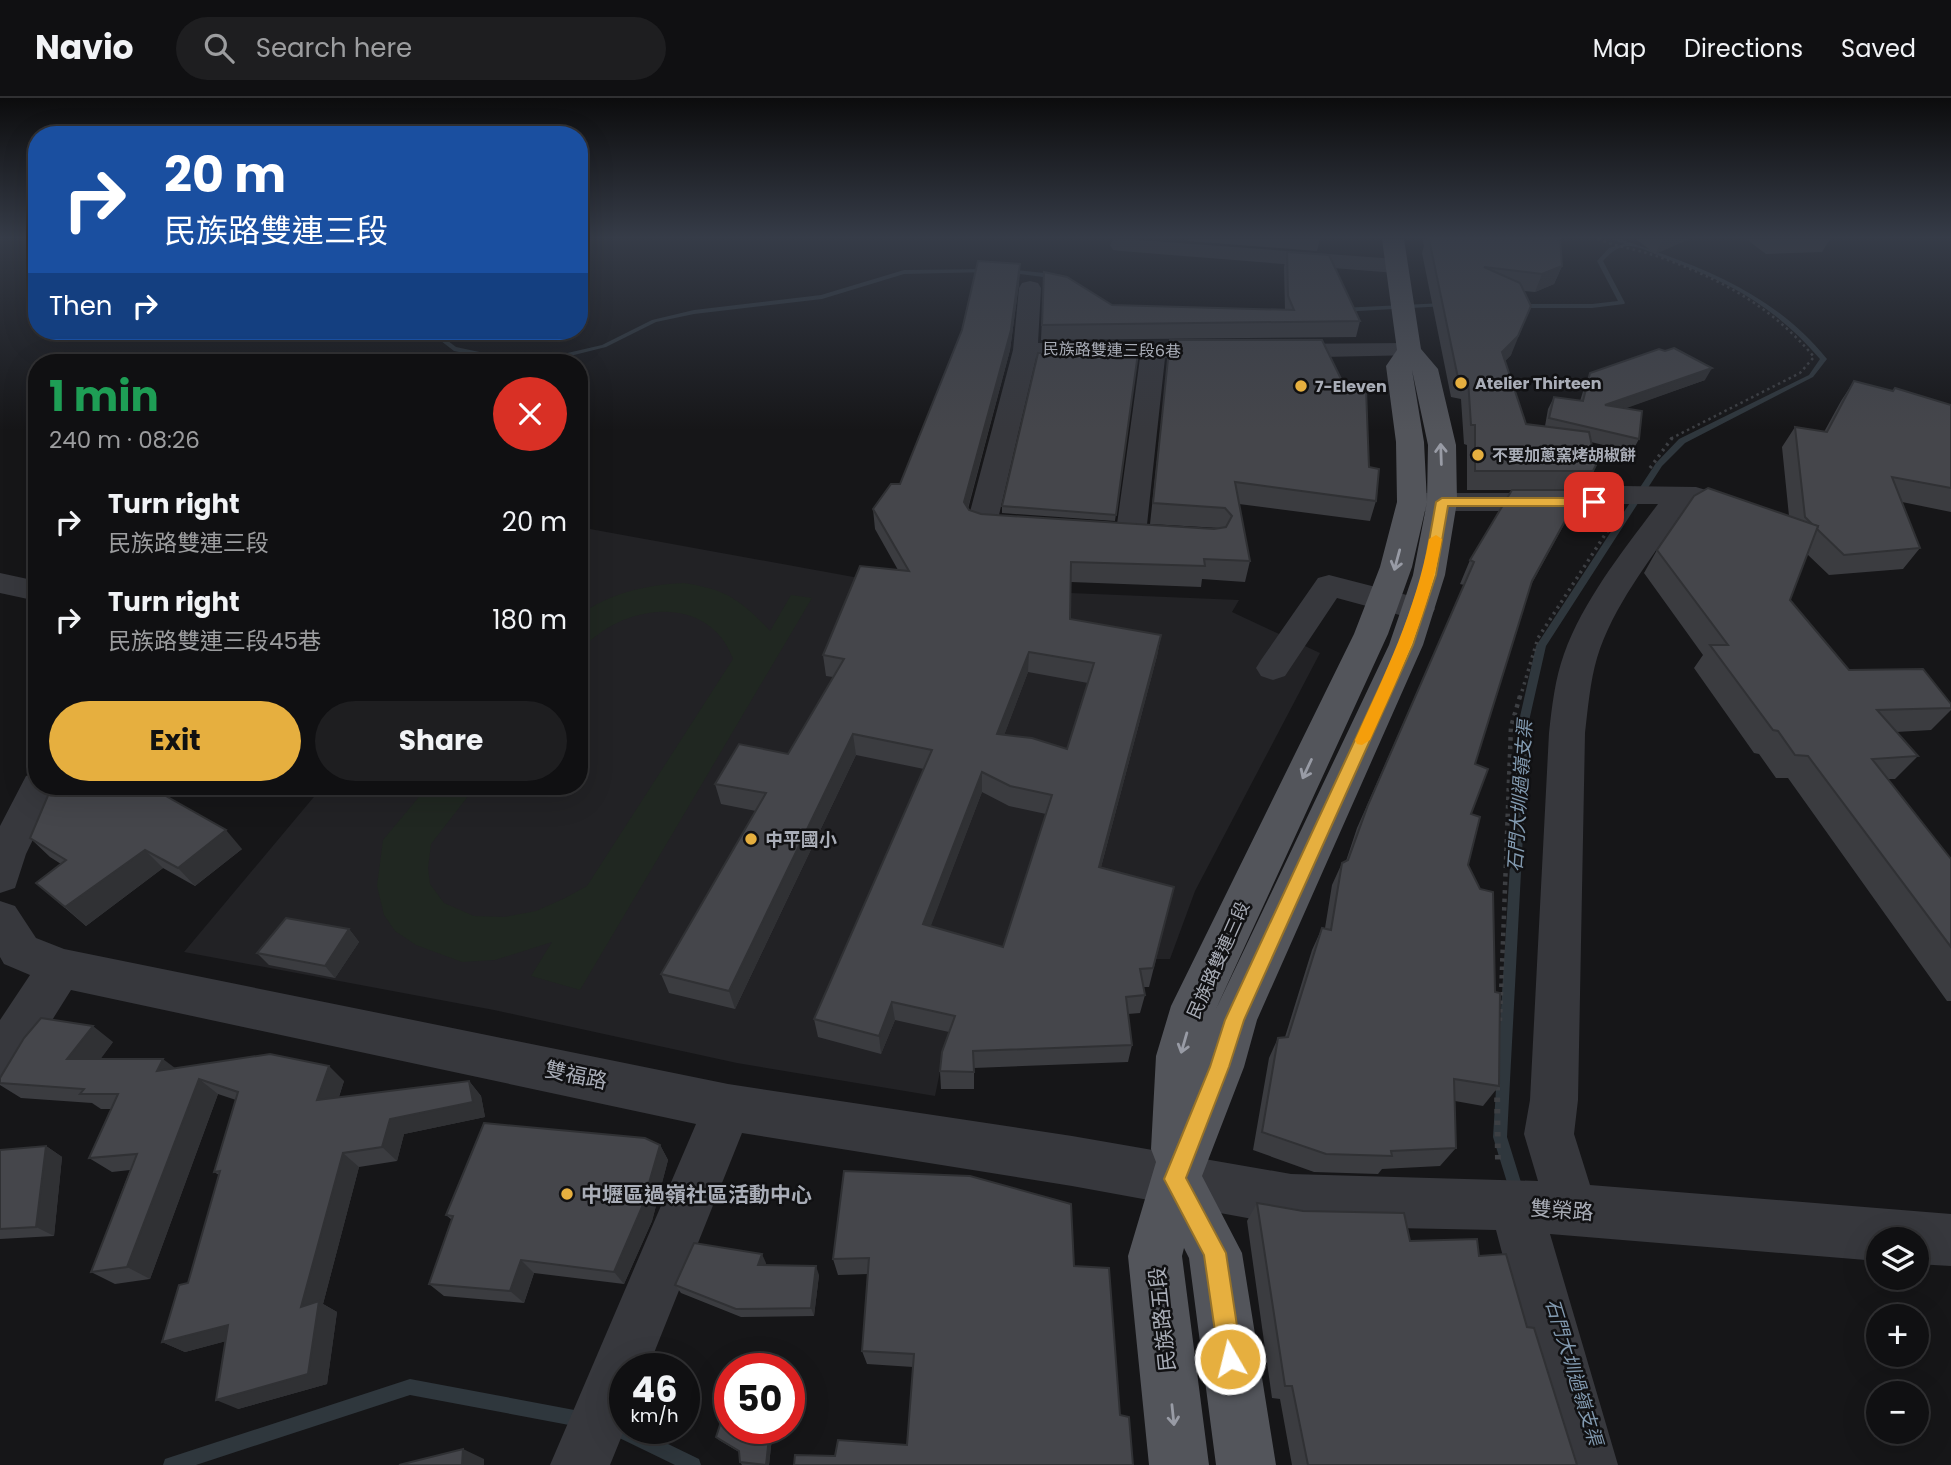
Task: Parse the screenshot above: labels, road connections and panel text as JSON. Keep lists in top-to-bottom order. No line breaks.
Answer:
{"streets":{"main road":["民族路五段"],"street":["民族路雙連三段6巷","雙福路","雙榮路"]},"crossings":[["雙福路","雙榮路"],["雙福路","民族路五段"],["雙榮路","民族路五段"]],"water":["石門大圳過嶺支渠"],"places":["Atelier Thirteen","7-Eleven","不要加蔥窯烤胡椒餅","中平國小","中壢區過嶺社區活動中心"],"page":{"header":"Navio","search":"Search here","nav":["Map","Directions","Saved"],"turn":["20 m","民族路雙連三段"],"then":"Then","heading":["1 min","240 m · 08:26"],"list":[{"name":"Turn right","note":"民族路雙連三段","value":"20 m"},{"name":"Turn right","note":"民族路雙連三段45巷","value":"180 m"}],"buttons":["Exit","Share"],"map_buttons":["+","−"],"speed":"46 km/h","limit":"50"}}
